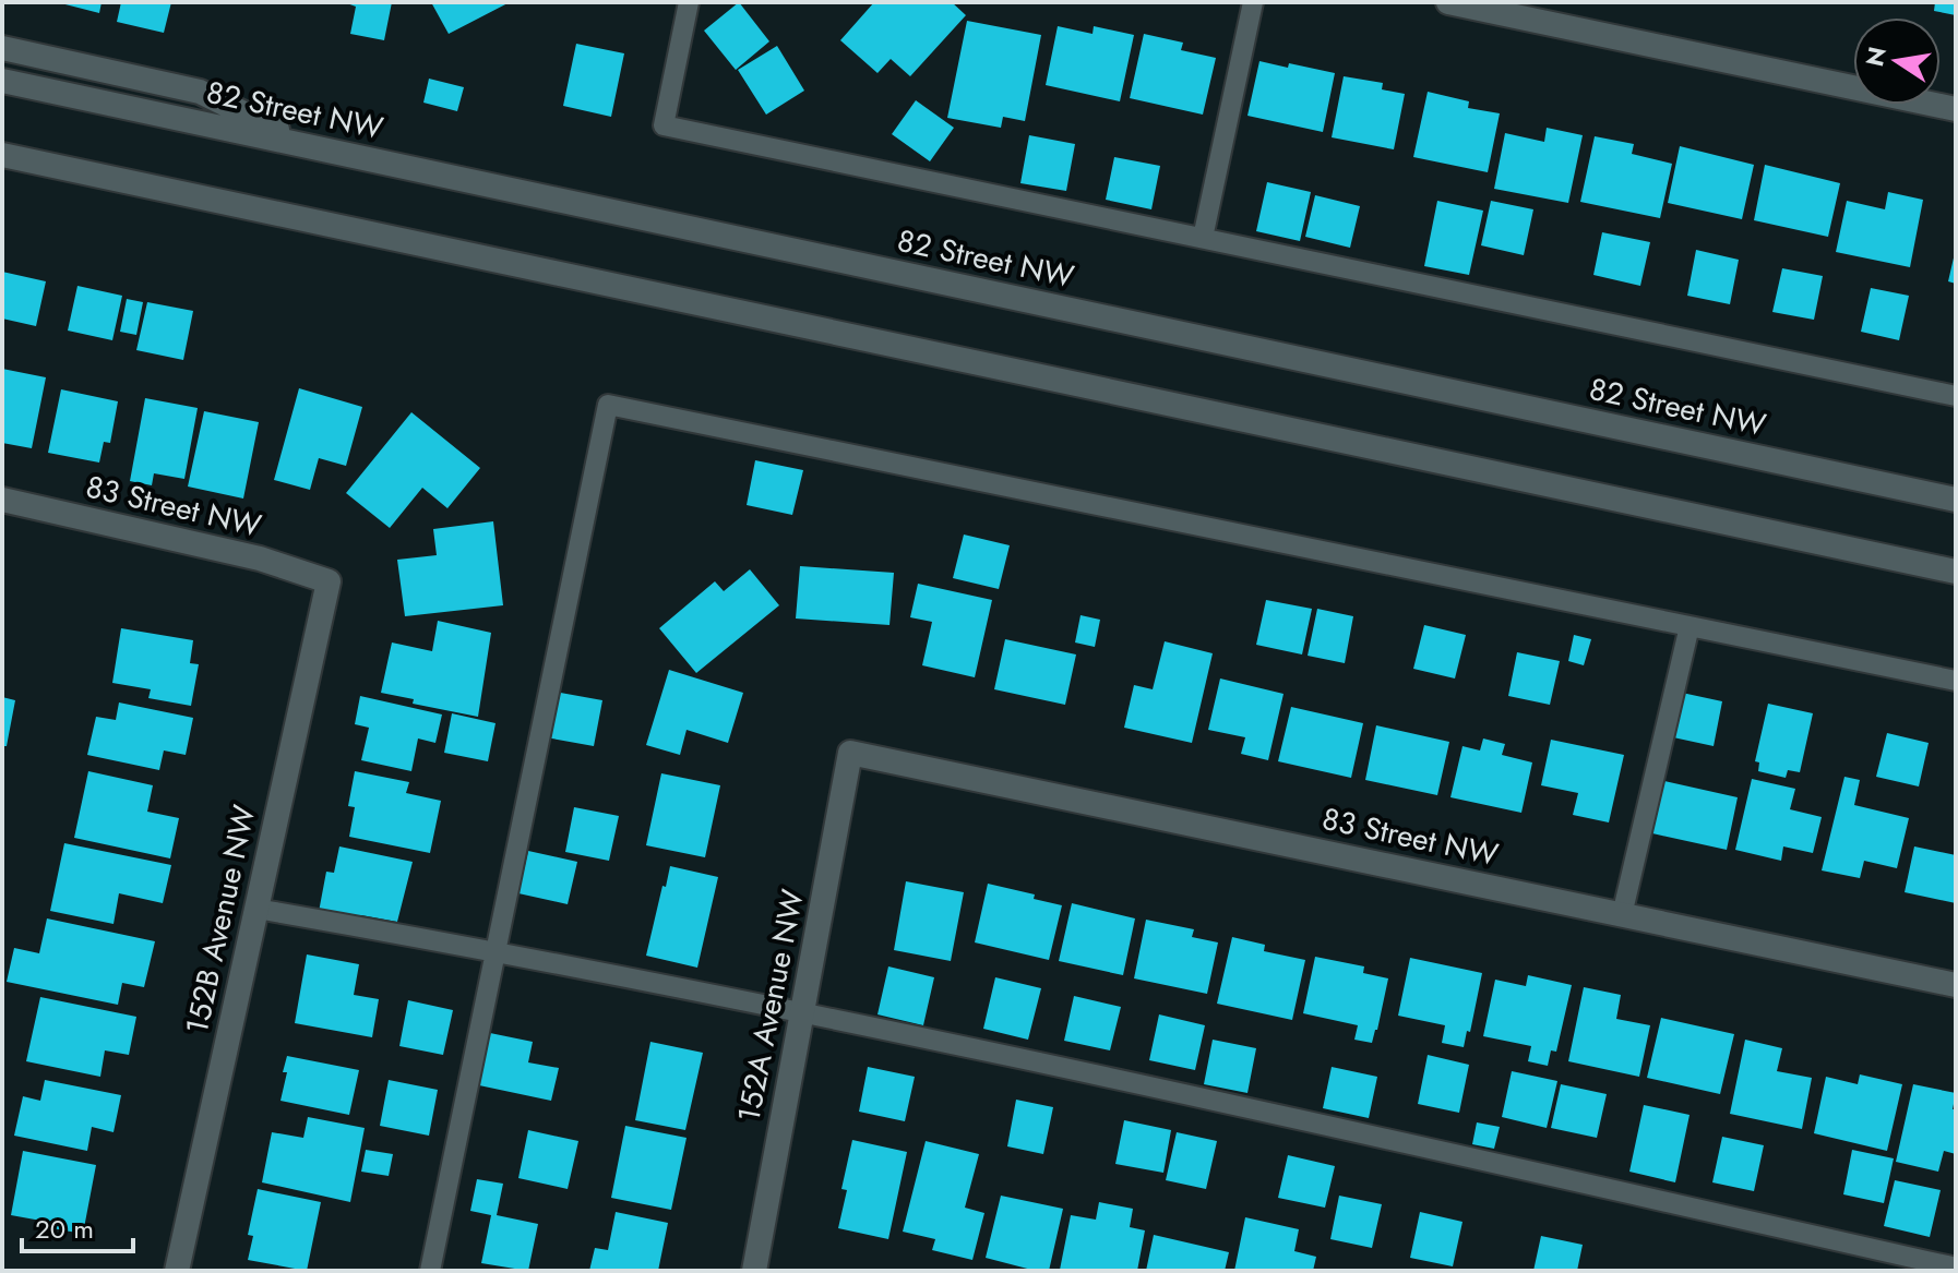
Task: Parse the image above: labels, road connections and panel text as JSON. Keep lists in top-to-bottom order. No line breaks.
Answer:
{"streets":{"main road":["82 Street NW","83 Street NW","152B Avenue NW","152A Avenue NW"]},"crossings":[["83 Street NW","152B Avenue NW"],["83 Street NW","152A Avenue NW"]],"scale_bar":"20 m","north":"left"}
